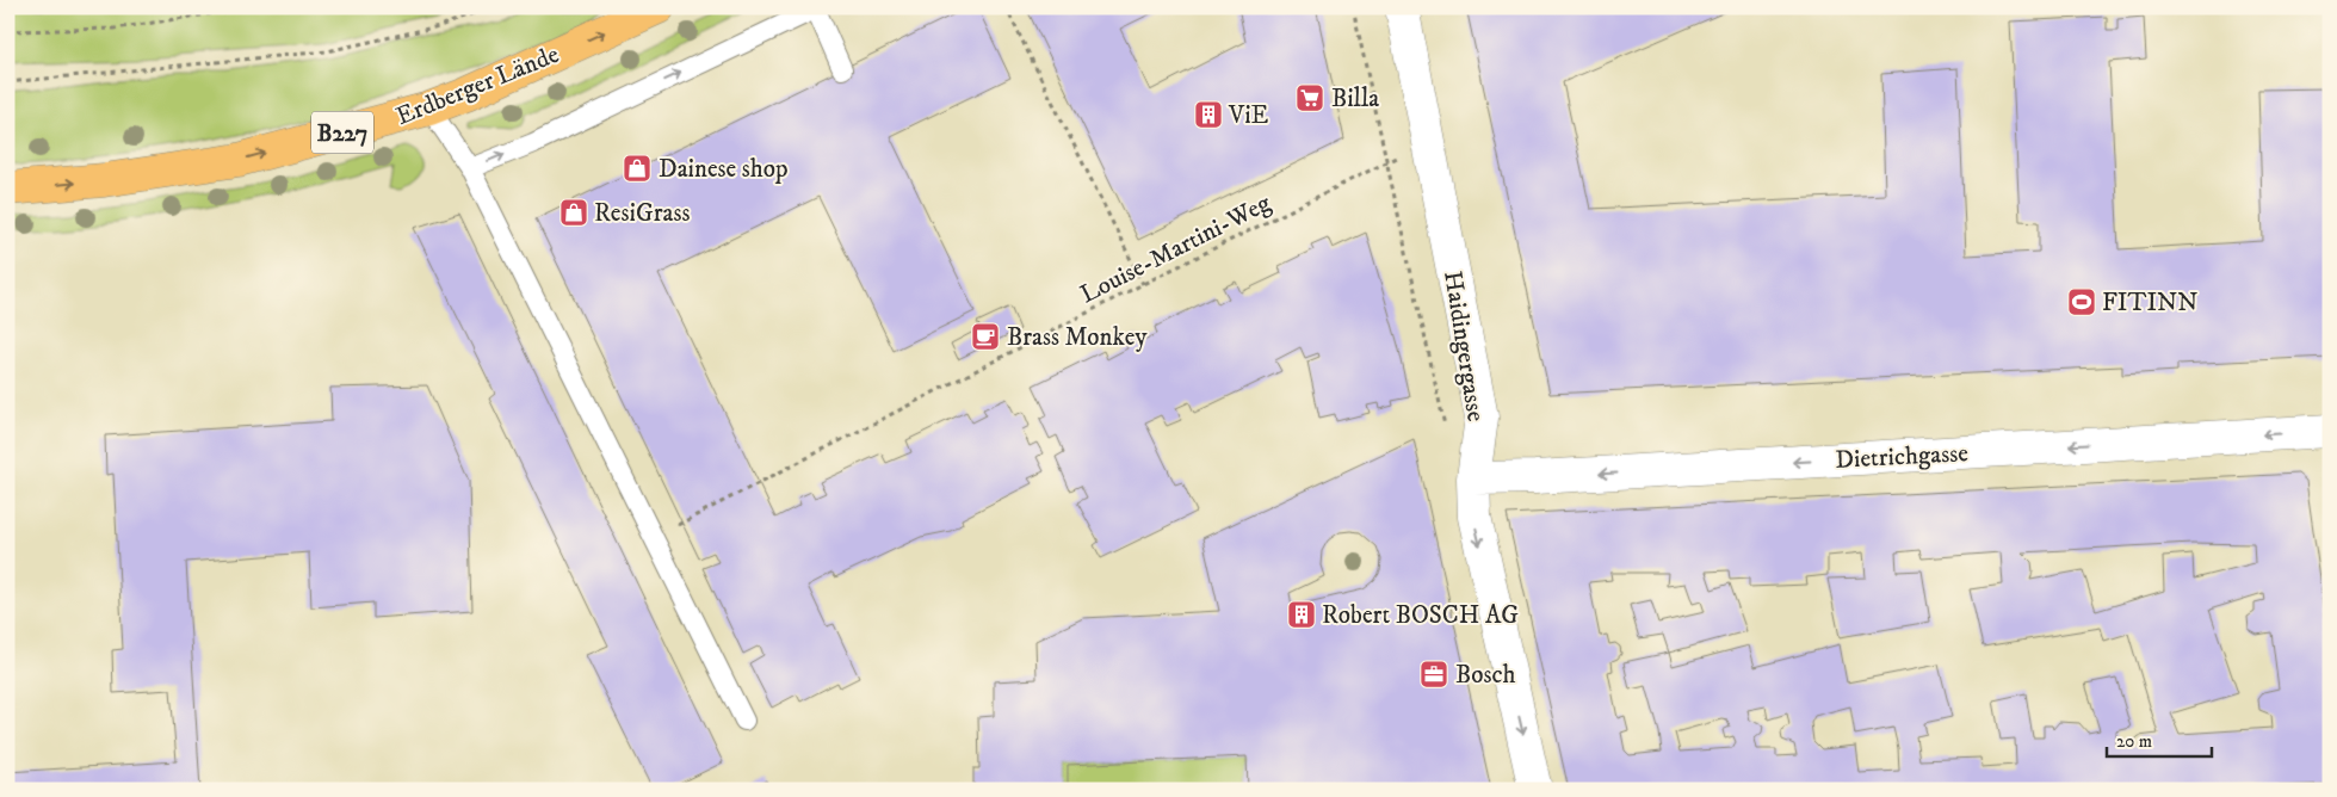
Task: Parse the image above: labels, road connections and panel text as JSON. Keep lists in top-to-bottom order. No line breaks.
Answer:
{"streets":{"main road":["Erdberger Lände","B227"],"street":["Haidingergasse","Dietrichgasse"],"path":["Louise-Martini-Weg"]},"crossings":[["Louise-Martini-Weg","Haidingergasse"],["Haidingergasse","Dietrichgasse"]],"one_way":["Erdberger Lände","Haidingergasse","Dietrichgasse"],"places":{"supermarket":["Billa"],"building":["ViE","Robert BOSCH AG"],"shop":["Dainese shop","ResiGrass"],"sports":["FITINN"],"cafe":["Brass Monkey"],"office":["Bosch"]},"scale_bar":"20 m"}
